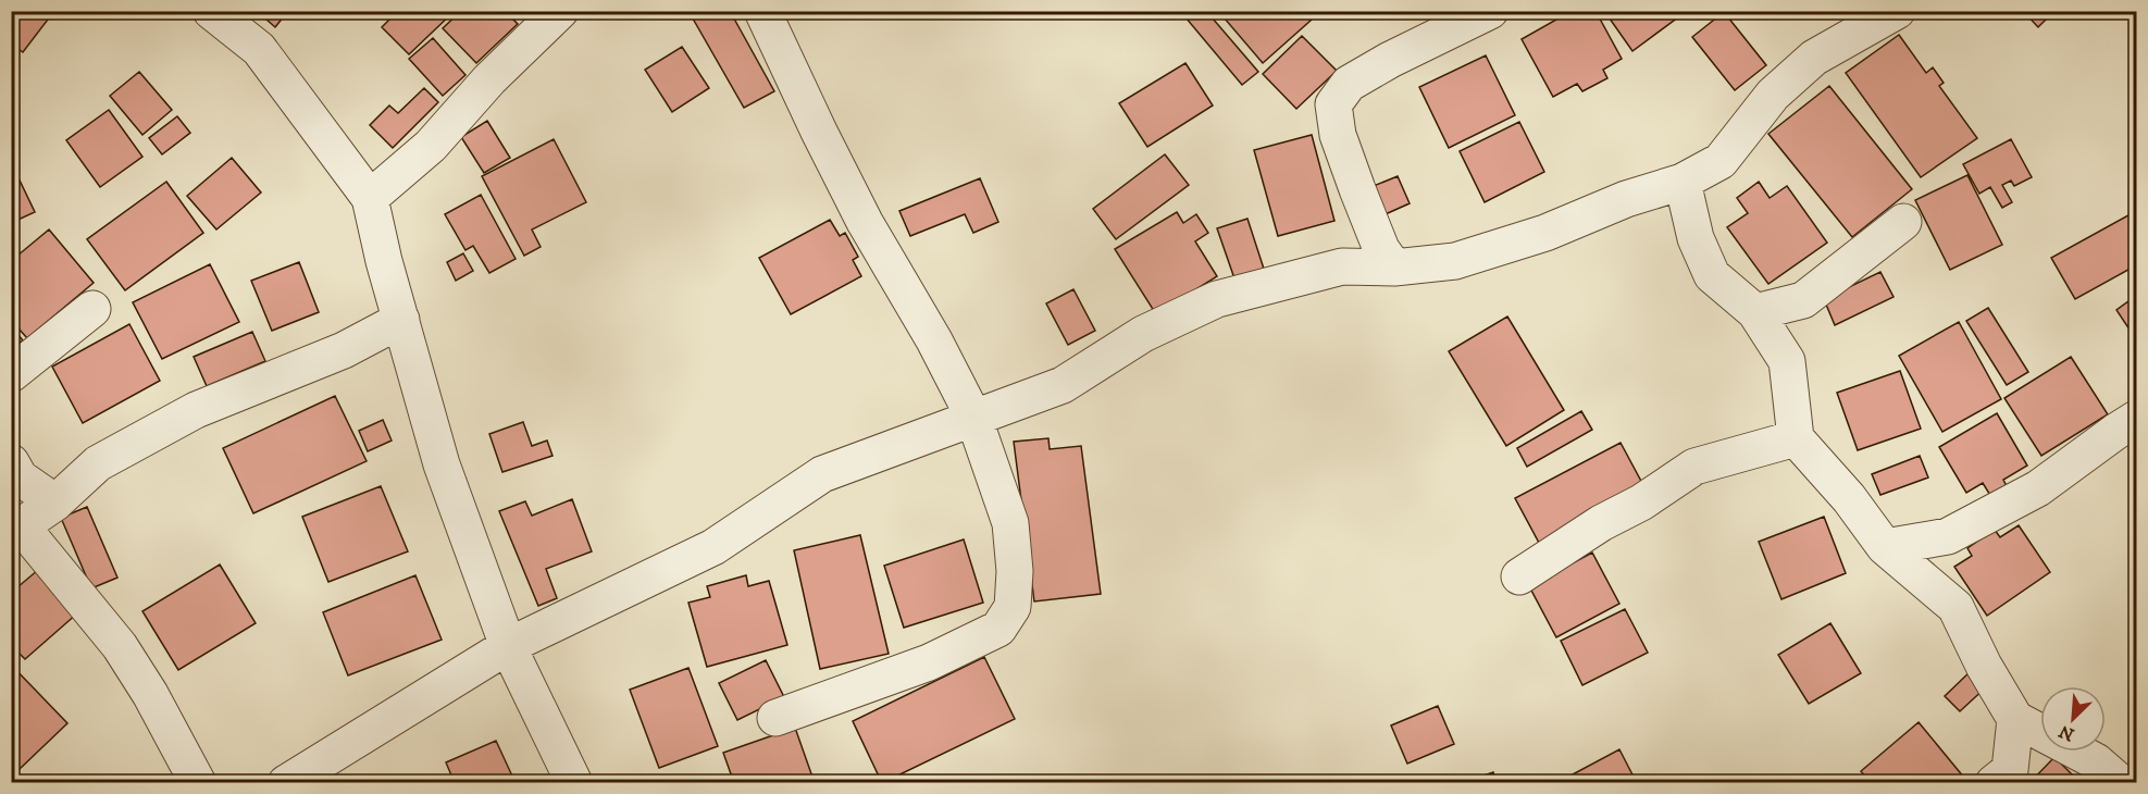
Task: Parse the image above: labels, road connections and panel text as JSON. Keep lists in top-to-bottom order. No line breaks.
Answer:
{"north":"bottom left"}
